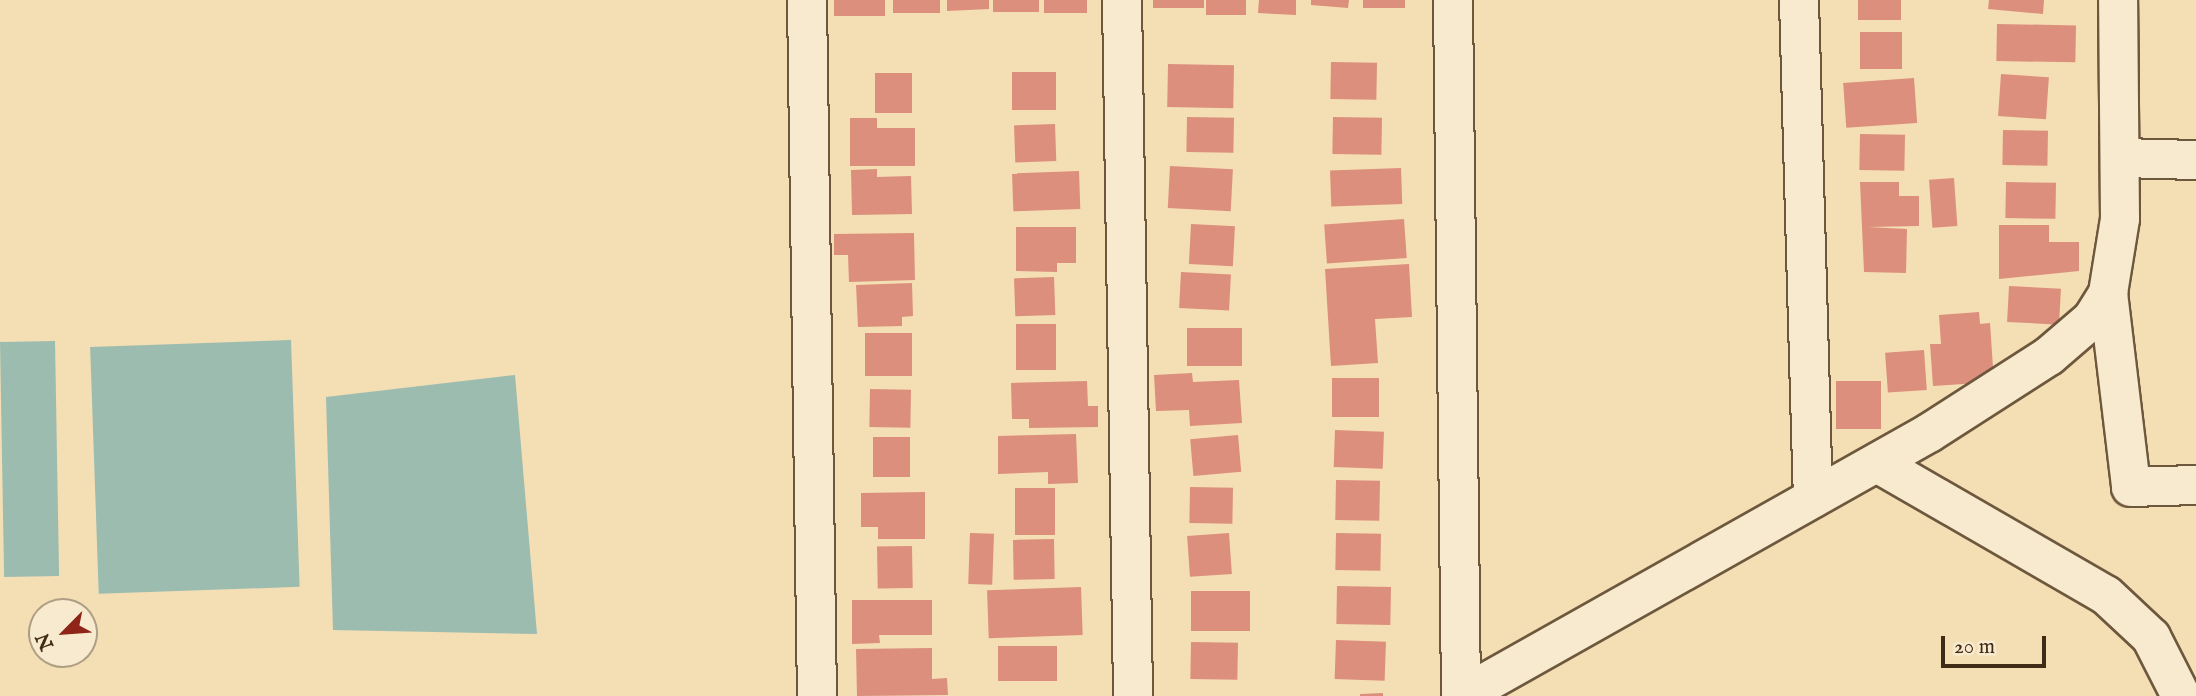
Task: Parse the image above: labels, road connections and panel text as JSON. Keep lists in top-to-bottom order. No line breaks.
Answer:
{"scale_bar":"20 m","north":"bottom left"}
